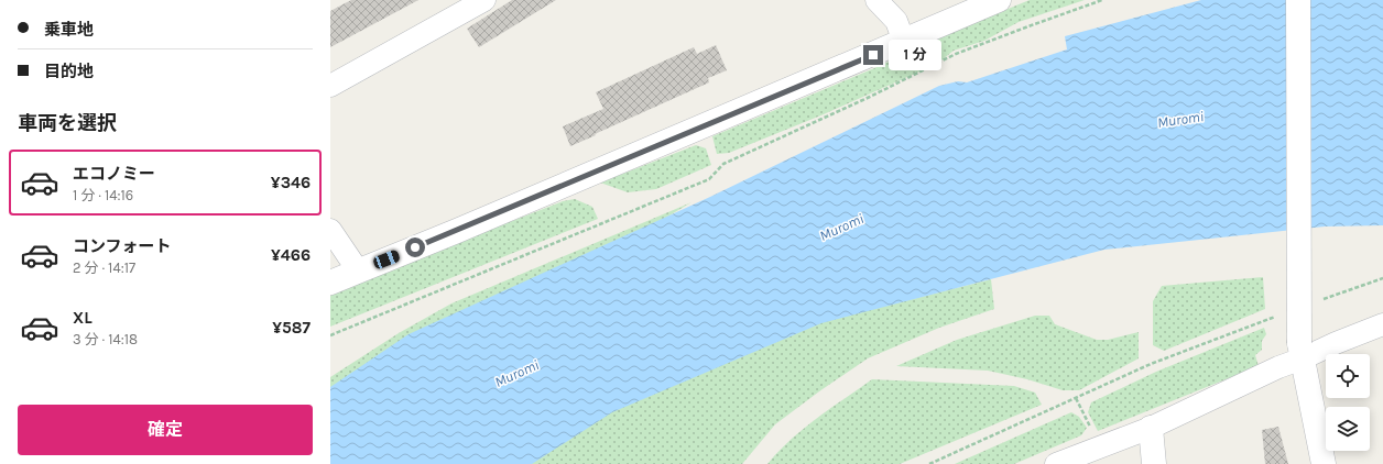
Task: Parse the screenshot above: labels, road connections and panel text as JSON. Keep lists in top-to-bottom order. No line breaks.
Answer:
{"water":["Muromi"],"page":{"banner":["乗車地","目的地"],"bubble":"1 分","heading":"車両を選択","list":[{"name":"エコノミー","note":"1 分 · 14:16","value":"¥346"},{"name":"コンフォート","note":"2 分 · 14:17","value":"¥466"},{"name":"XL","note":"3 分 · 14:18","value":"¥587"}],"buttons":"確定"}}
